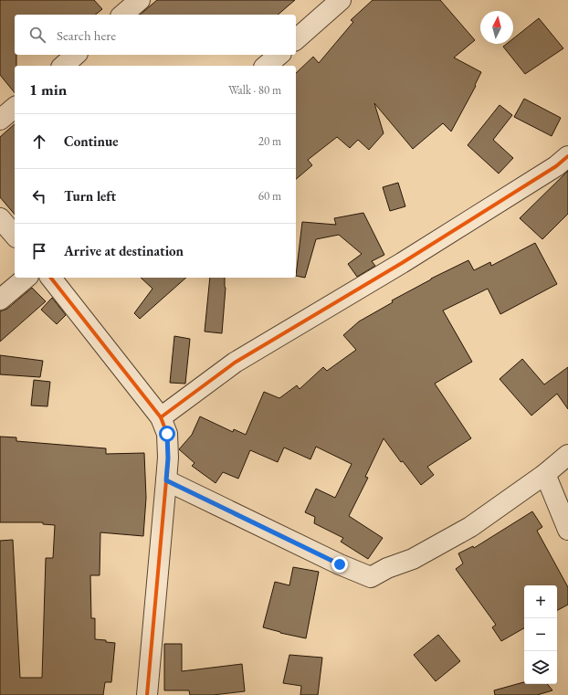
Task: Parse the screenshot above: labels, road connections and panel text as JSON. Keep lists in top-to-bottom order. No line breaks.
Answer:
{"north":"top","page":{"search":"Search here","heading":["1 min","Walk · 80 m"],"list":[["Continue","20 m"],["Turn left","60 m"],"Arrive at destination"],"map_buttons":["+","−"]}}
